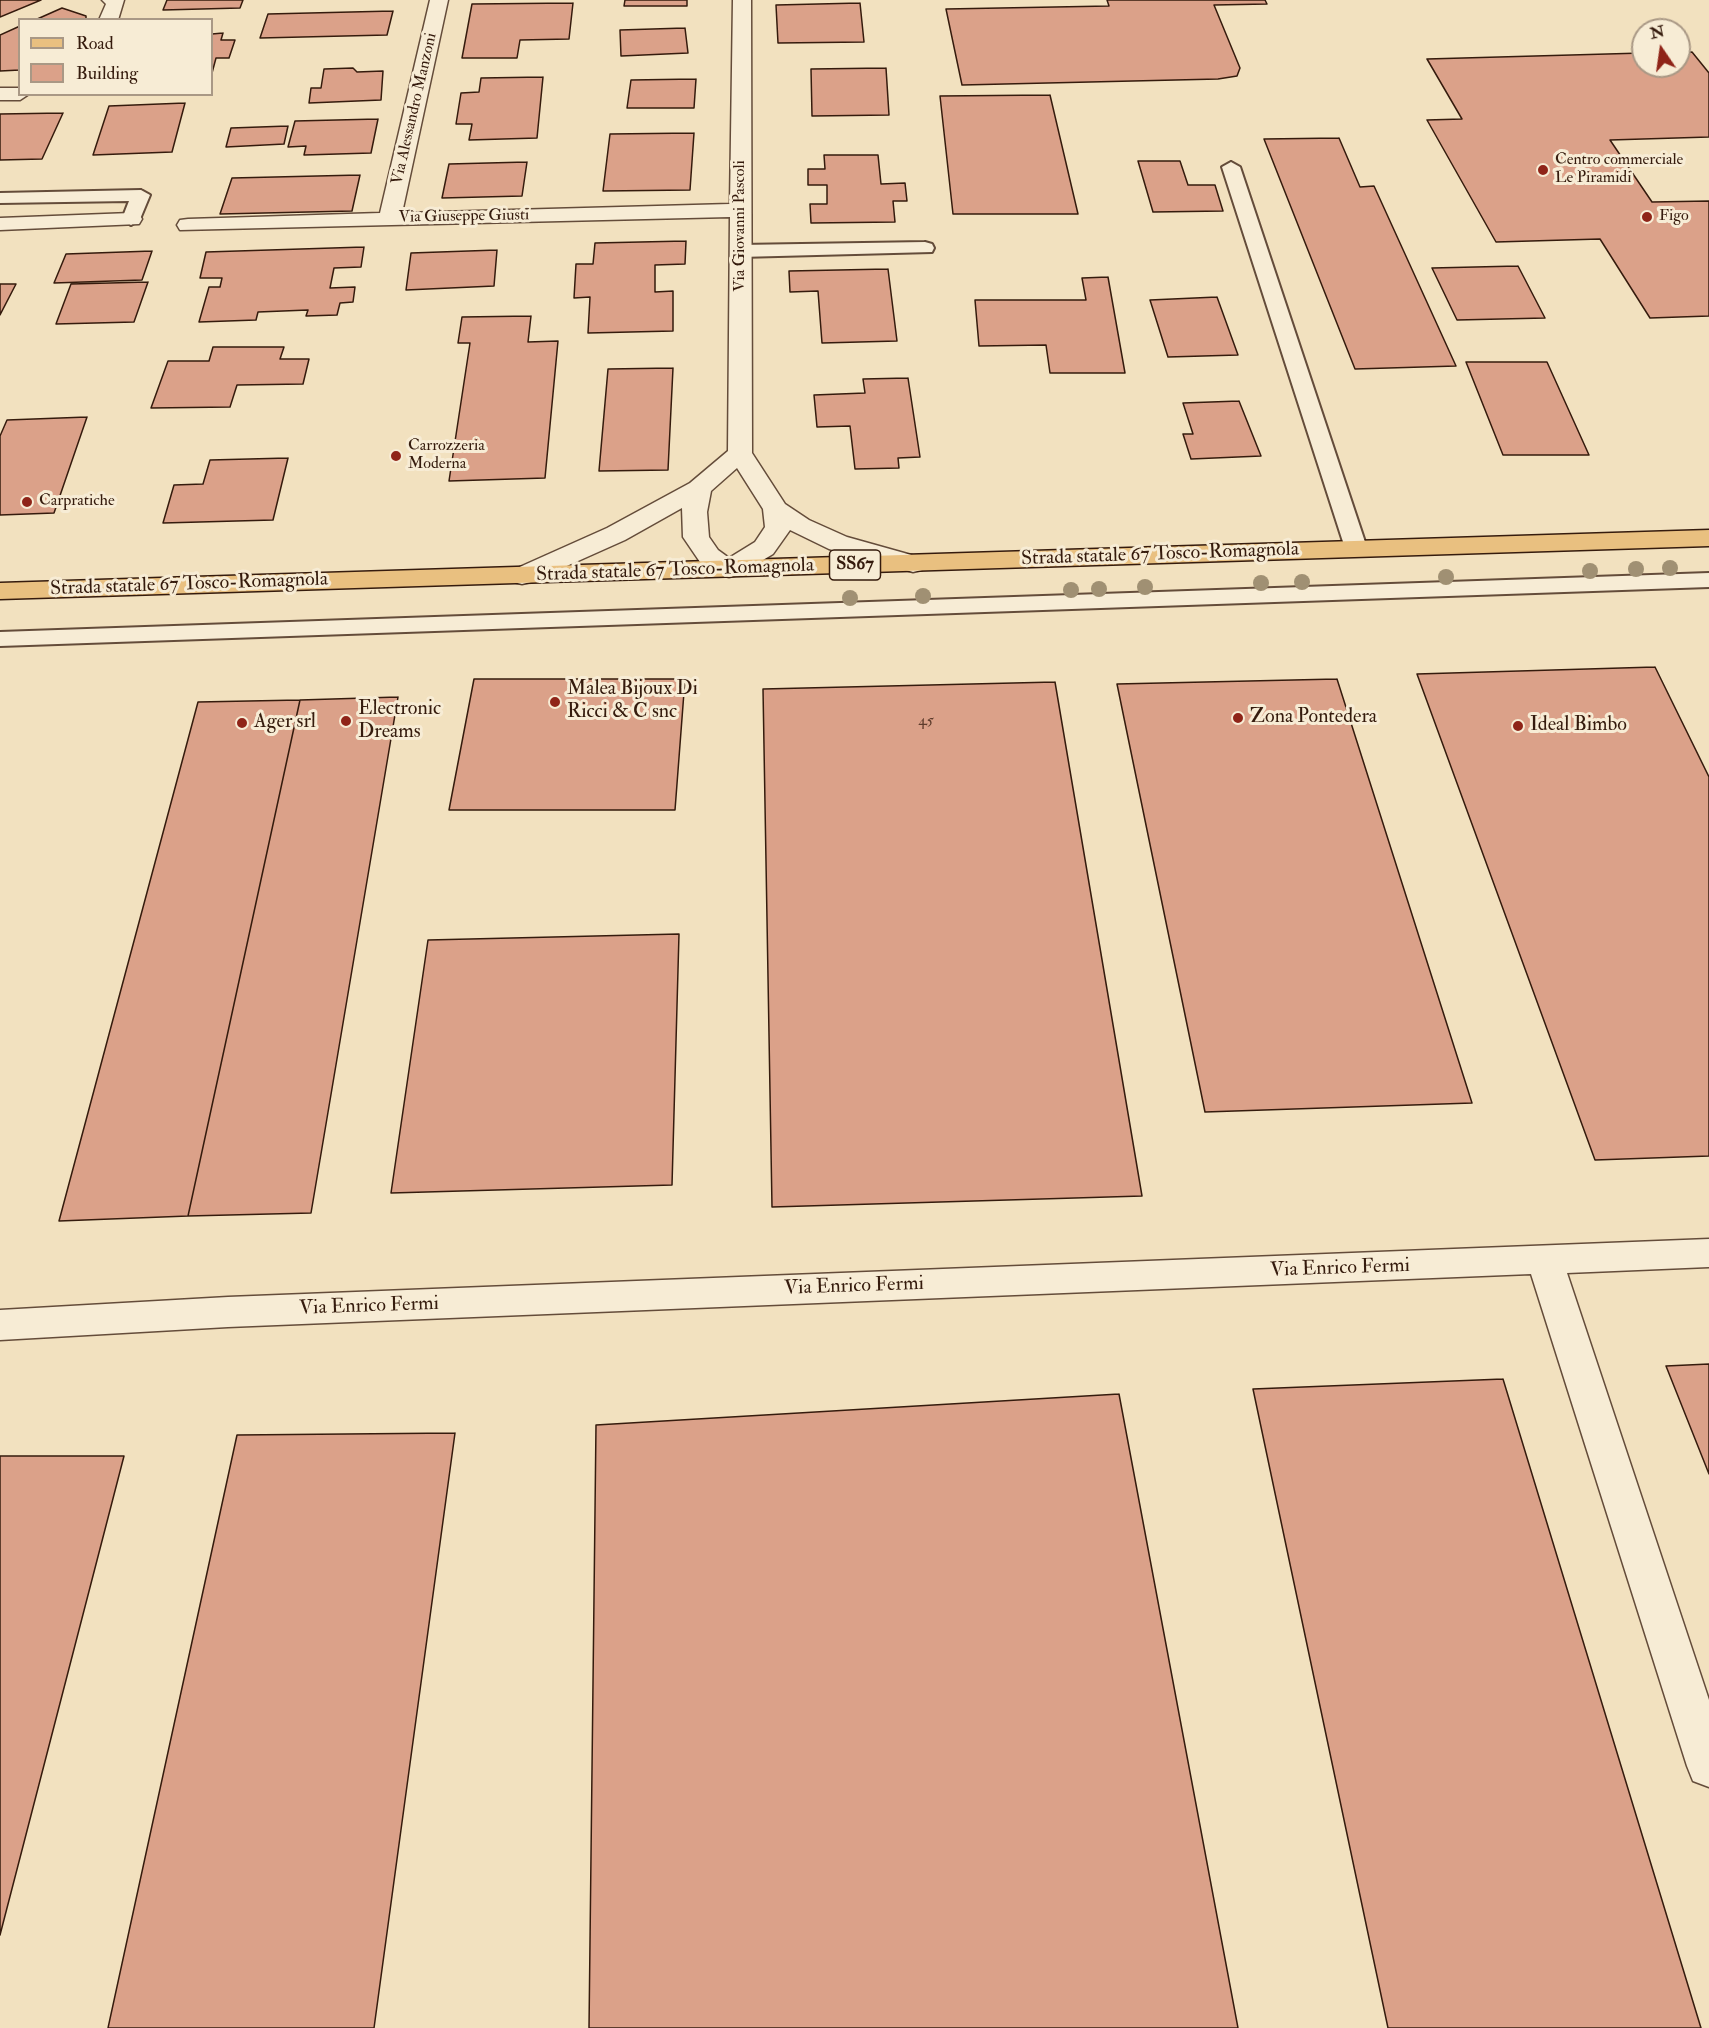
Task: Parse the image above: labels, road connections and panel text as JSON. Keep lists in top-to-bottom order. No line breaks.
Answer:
{"streets":{"main road":["Strada statale 67 Tosco-Romagnola","SS67"],"street":["Via Alessandro Manzoni","Via Giuseppe Giusti","Via Giovanni Pascoli","Via Enrico Fermi"]},"crossings":[["Via Alessandro Manzoni","Via Giuseppe Giusti"],["Via Giuseppe Giusti","Via Giovanni Pascoli"],["Via Giovanni Pascoli","Strada statale 67 Tosco-Romagnola"]],"places":["Centro commerciale Le Piramidi","Figo","Carrozzeria Moderna","Carpratiche","Malea Bijoux Di Ricci & C snc","Zona Pontedera","Electronic Dreams","Ager srl","Ideal Bimbo"],"house_numbers":["45"],"legend":["Road","Building"],"north":"top"}
